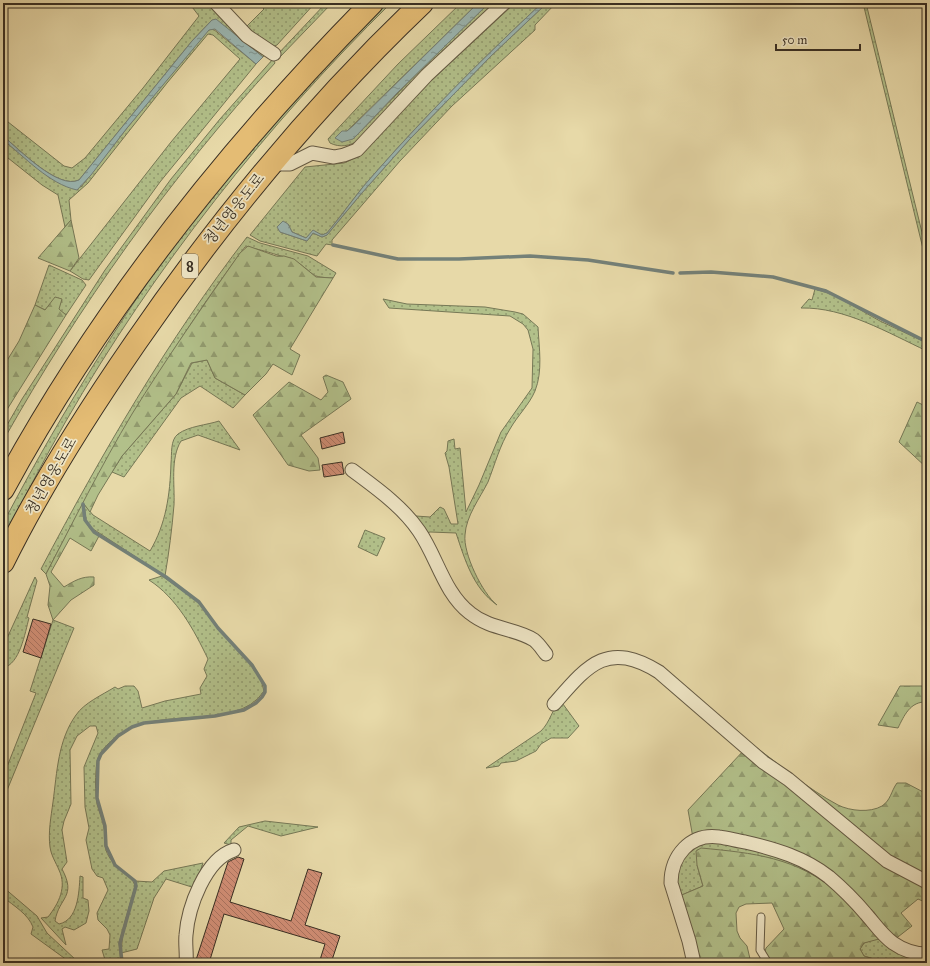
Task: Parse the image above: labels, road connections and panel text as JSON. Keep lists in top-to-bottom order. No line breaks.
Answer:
{"streets":{"highway":["청년영웅도로","8"]},"scale_bar":"50 m"}
